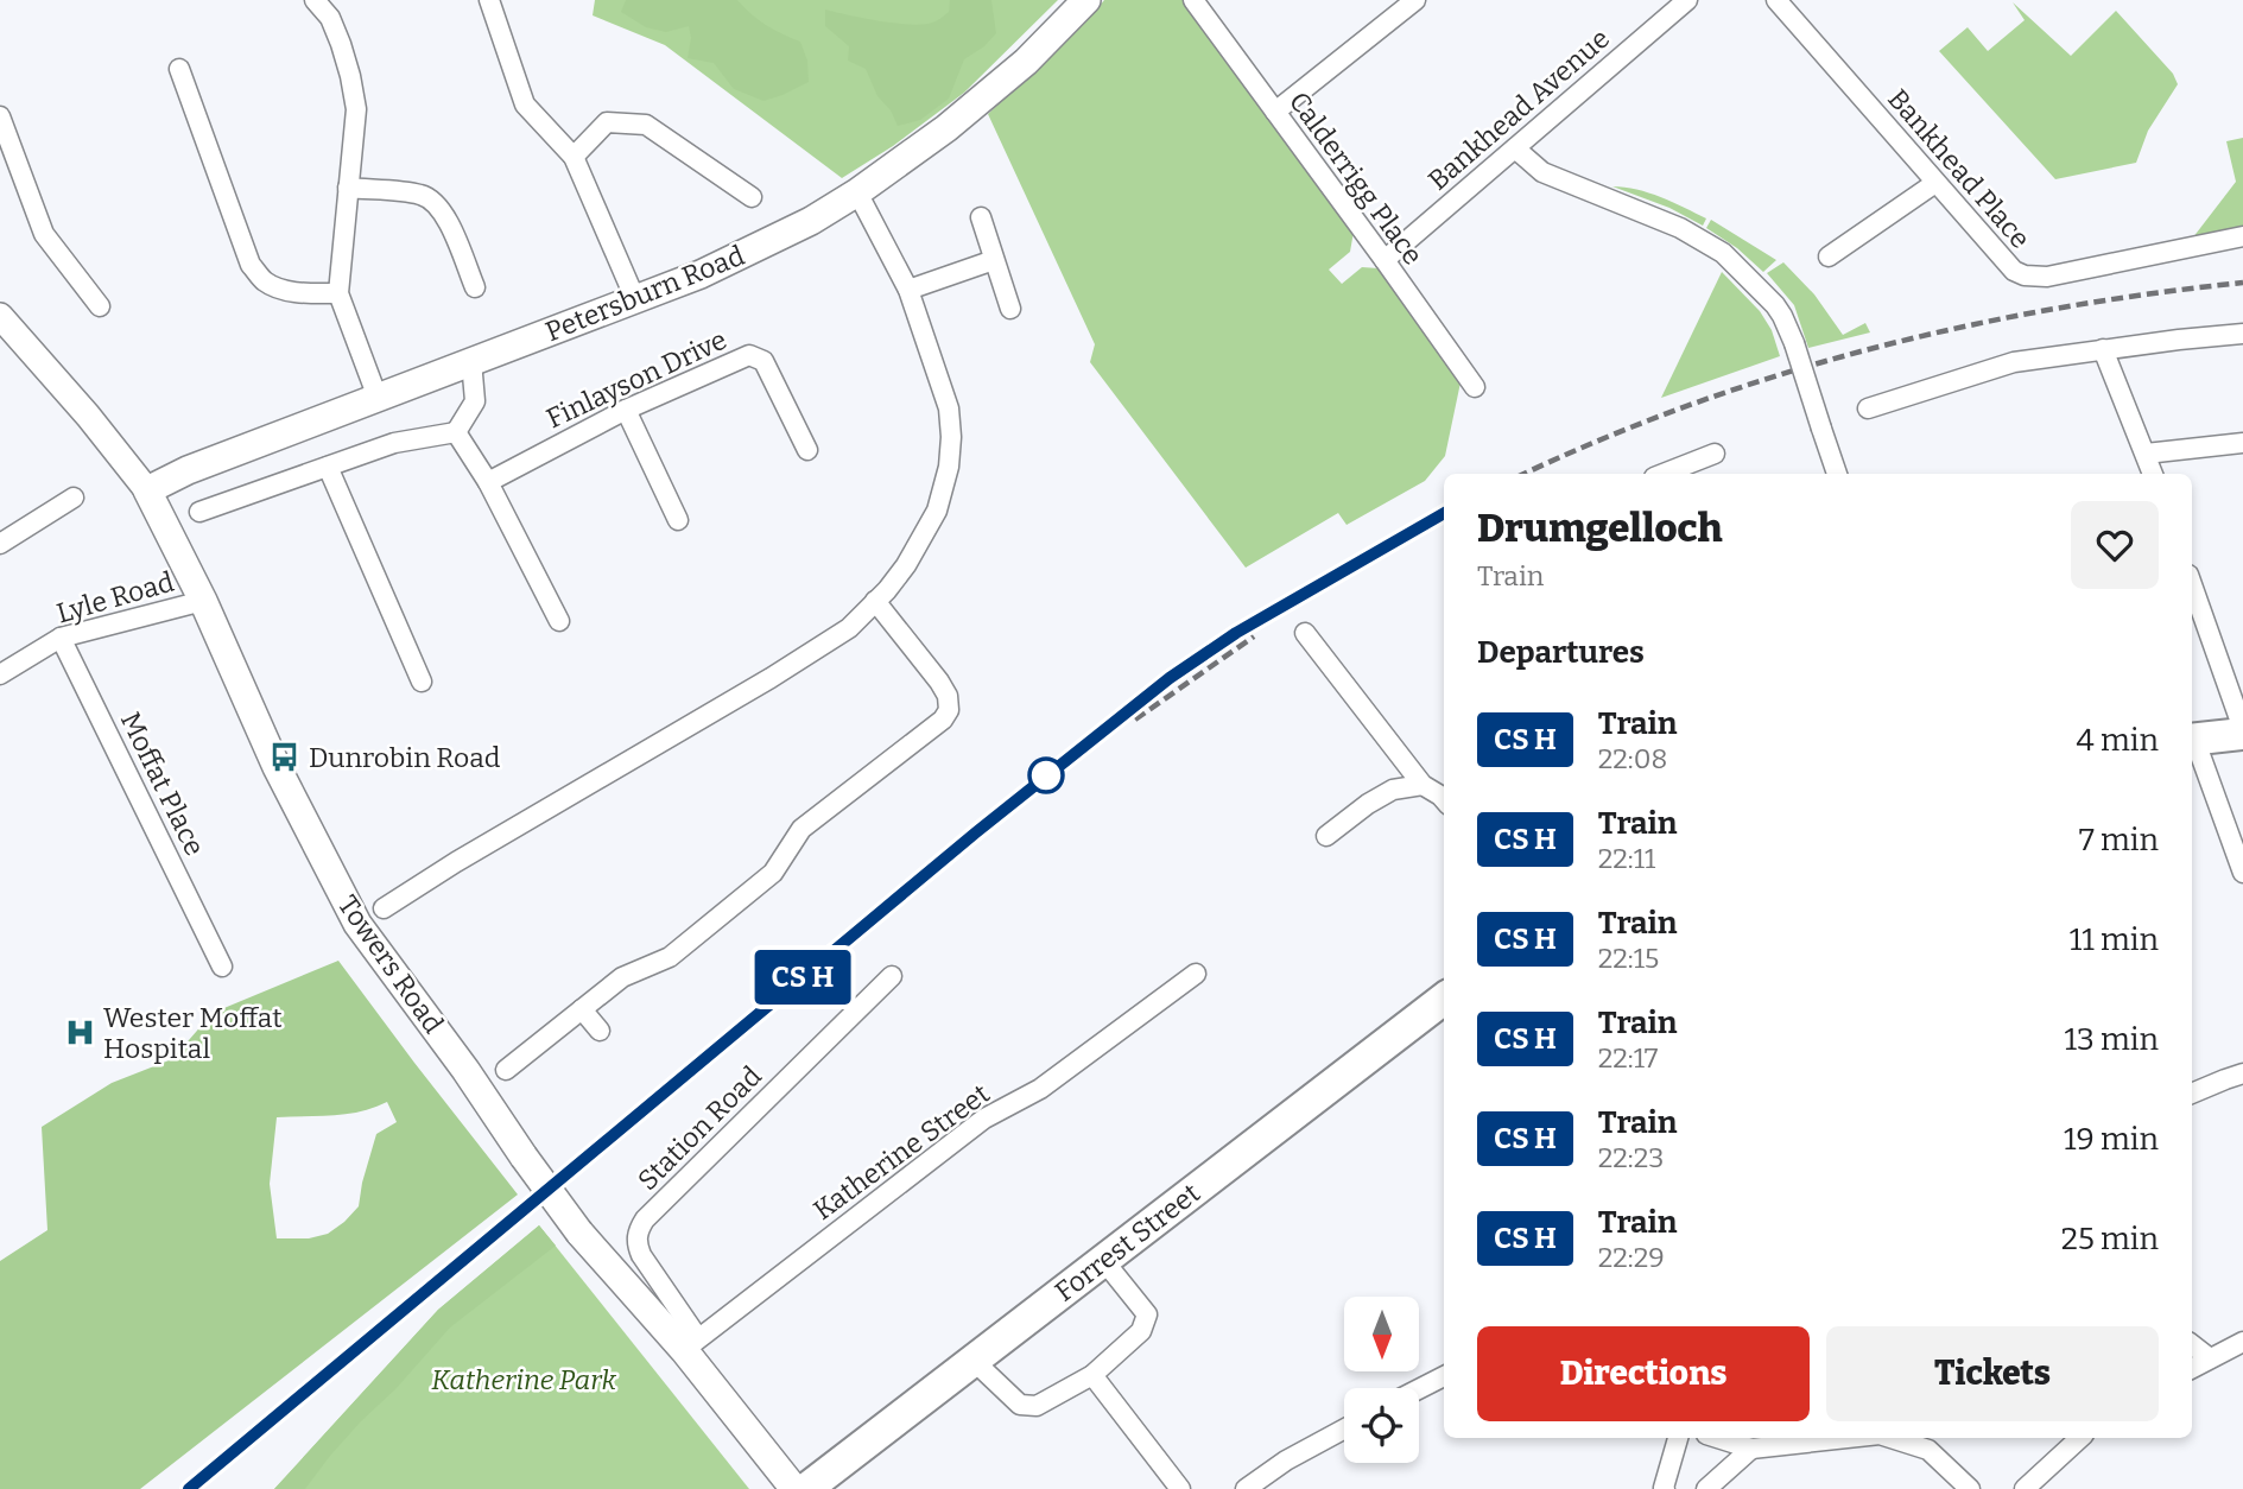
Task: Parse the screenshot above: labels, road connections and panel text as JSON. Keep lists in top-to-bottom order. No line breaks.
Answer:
{"streets":{"main road":["Petersburn Road","Towers Road","Forrest Street"],"street":["Bankhead Avenue","Bankhead Place","Calderrigg Place","Finlayson Drive","Lyle Road","Moffat Place","Station Road","Katherine Street"]},"crossings":[["Bankhead Avenue","Calderrigg Place"],["Petersburn Road","Towers Road"],["Lyle Road","Moffat Place"],["Lyle Road","Towers Road"],["Towers Road","Station Road"],["Towers Road","Katherine Street"],["Station Road","Katherine Street"]],"parks":["Katherine Park"],"places":{"bus stop":["Dunrobin Road"],"hospital":["Wester Moffat Hospital"]},"north":"bottom","page":{"on_map":"CS H","heading":[["Drumgelloch","Train"],"Departures"],"list":[{"mark":"CS H","name":"Train","note":"22:08","value":"4 min"},{"mark":"CS H","name":"Train","note":"22:11","value":"7 min"},{"mark":"CS H","name":"Train","note":"22:15","value":"11 min"},{"mark":"CS H","name":"Train","note":"22:17","value":"13 min"},{"mark":"CS H","name":"Train","note":"22:23","value":"19 min"},{"mark":"CS H","name":"Train","note":"22:29","value":"25 min"}],"buttons":["Directions","Tickets"]}}
